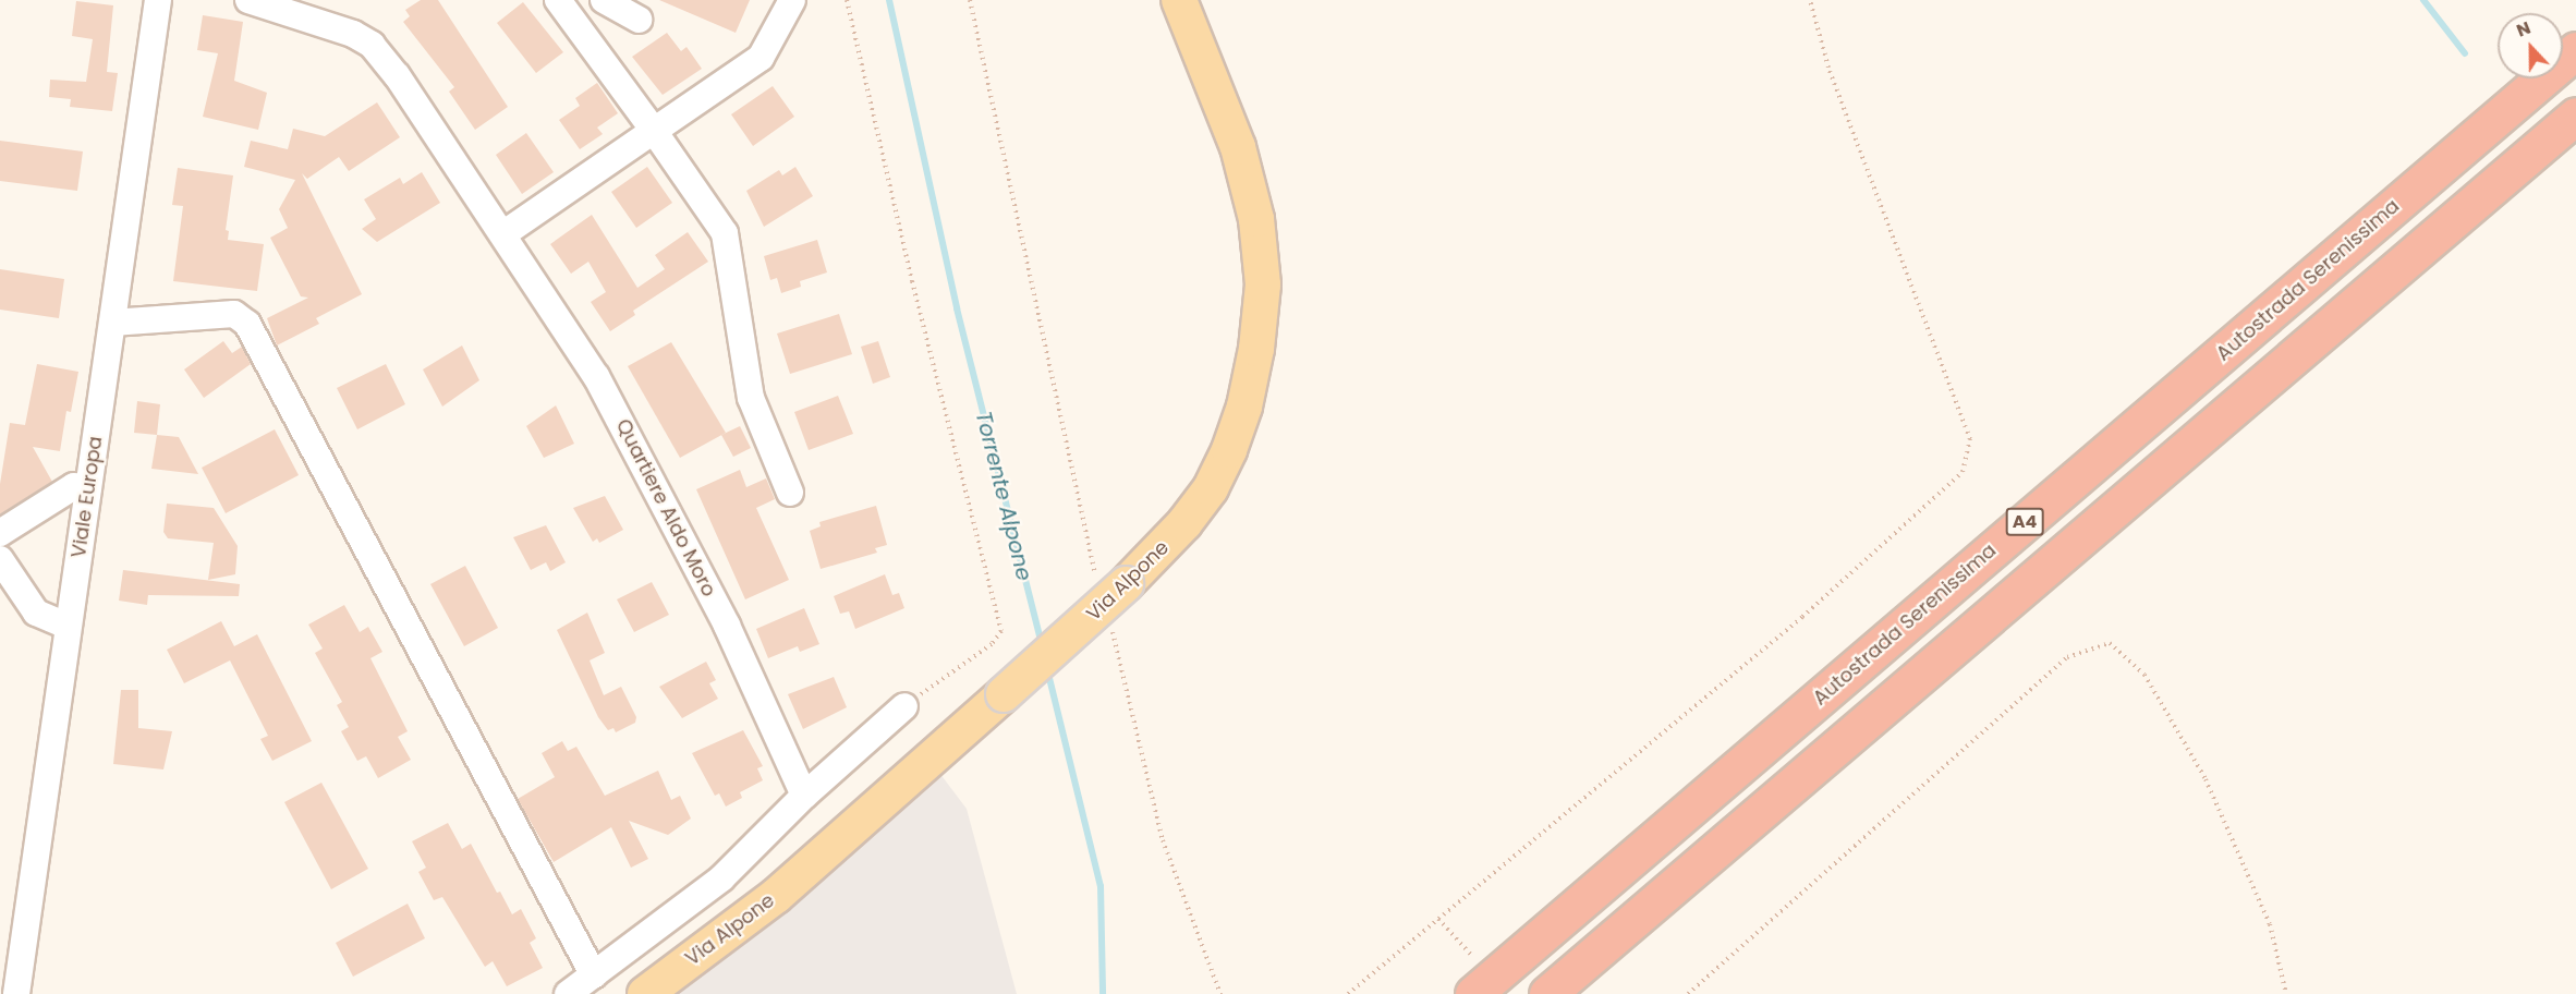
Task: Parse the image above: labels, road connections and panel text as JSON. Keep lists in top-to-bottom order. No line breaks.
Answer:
{"streets":{"highway":["Autostrada Serenissima","A4"],"main road":["Via Alpone"],"street":["Viale Europa","Quartiere Aldo Moro"]},"water":["Torrente Alpone"],"north":"top"}
